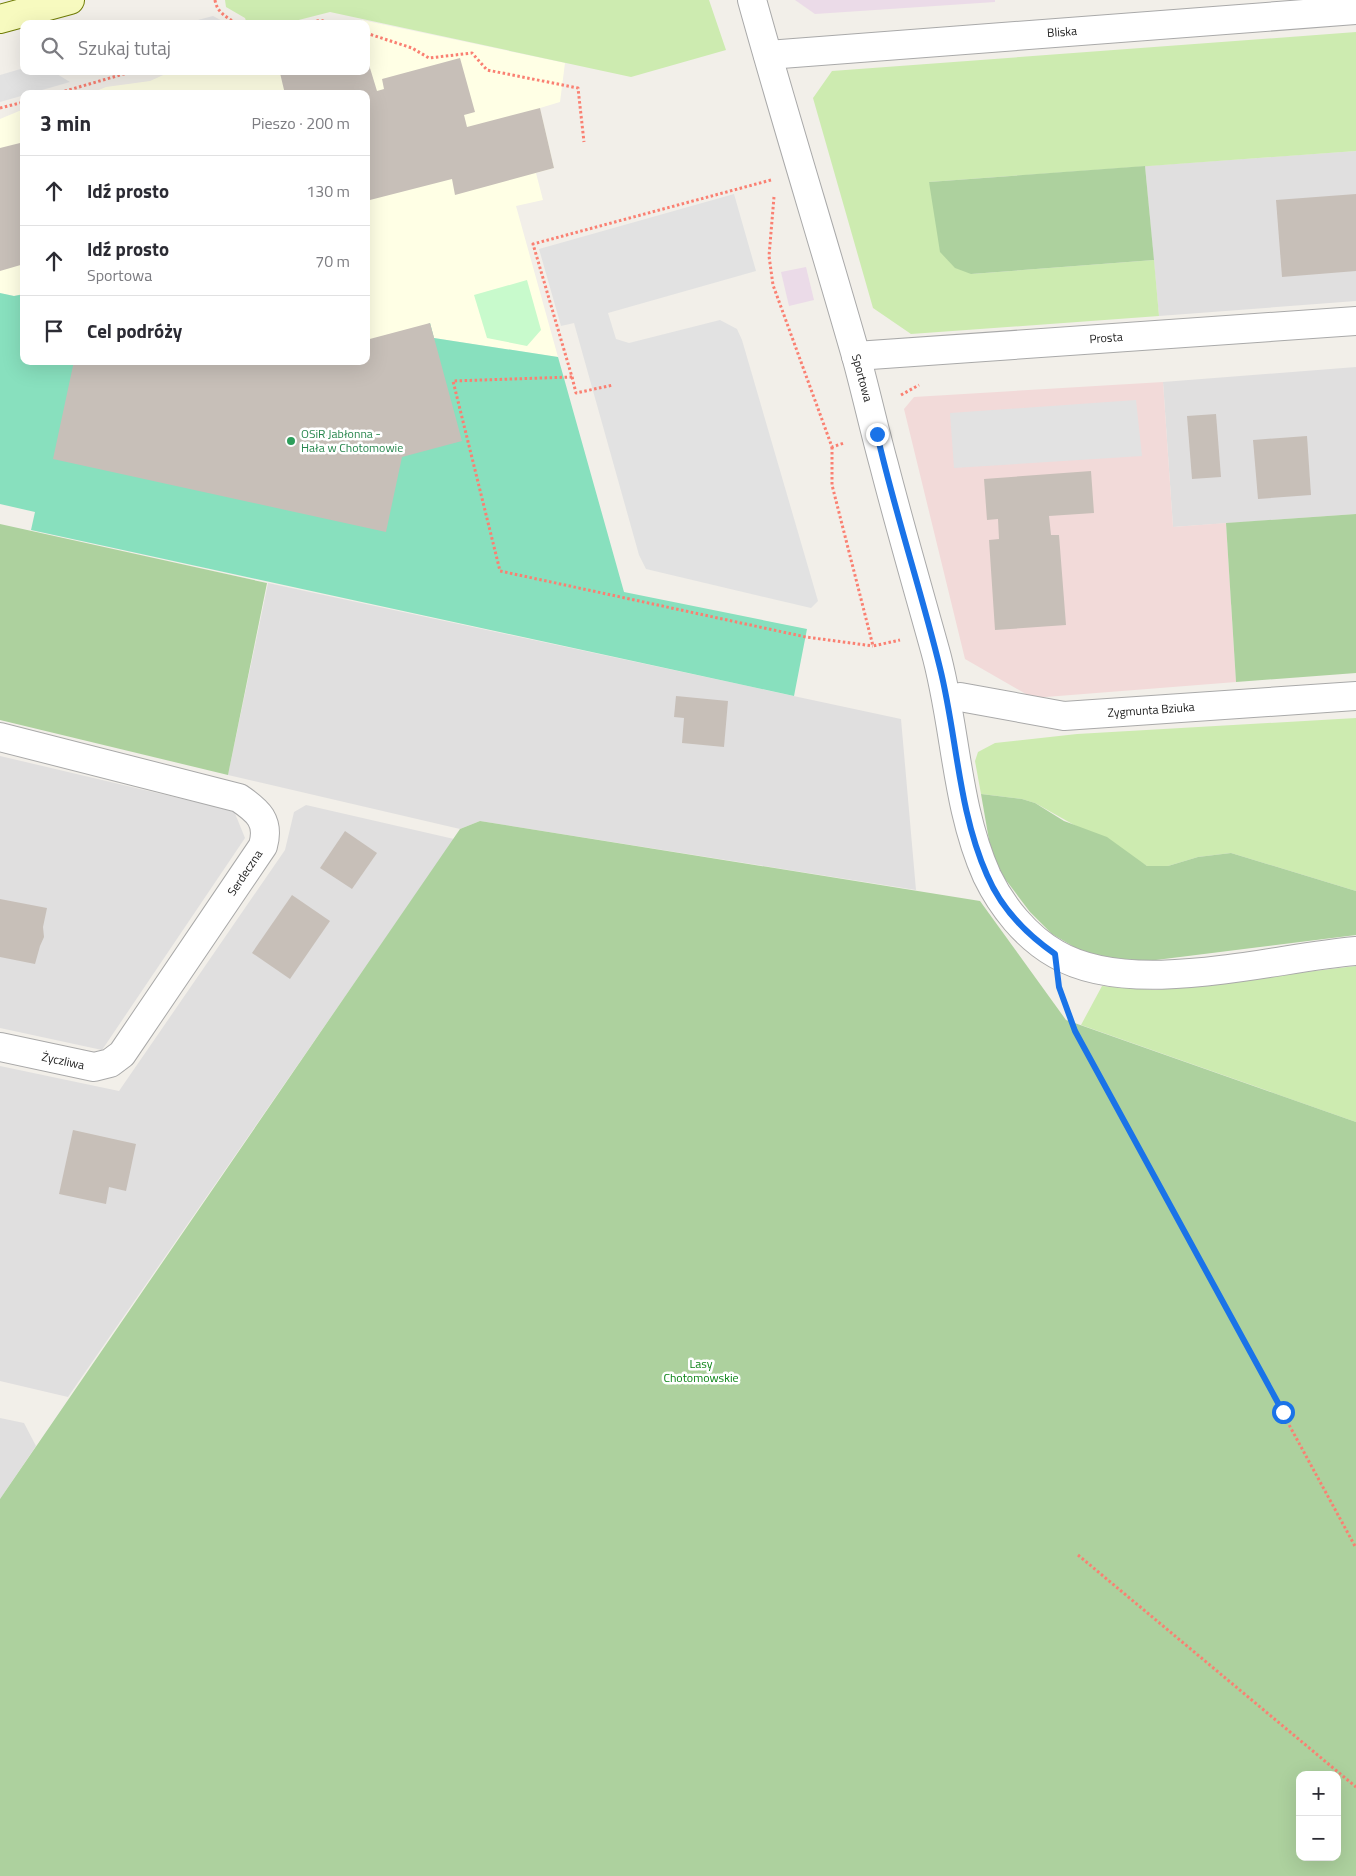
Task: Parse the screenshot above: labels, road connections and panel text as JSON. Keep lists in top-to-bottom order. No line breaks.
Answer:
{"streets":{"street":["Bliska","Prosta","Sportowa","Zygmunta Bziuka","Serdeczna","Życzliwa"]},"crossings":[["Bliska","Sportowa"],["Prosta","Sportowa"],["Sportowa","Zygmunta Bziuka"],["Serdeczna","Życzliwa"]],"parks":["Lasy Chotomowskie"],"places":["OSiR Jabłonna - Hała w Chotomowie"],"page":{"search":"Szukaj tutaj","heading":["3 min","Pieszo · 200 m"],"list":[["Idź prosto","130 m"],["Idź prosto","Sportowa","70 m"],"Cel podróży"],"map_buttons":["+","−"]}}
